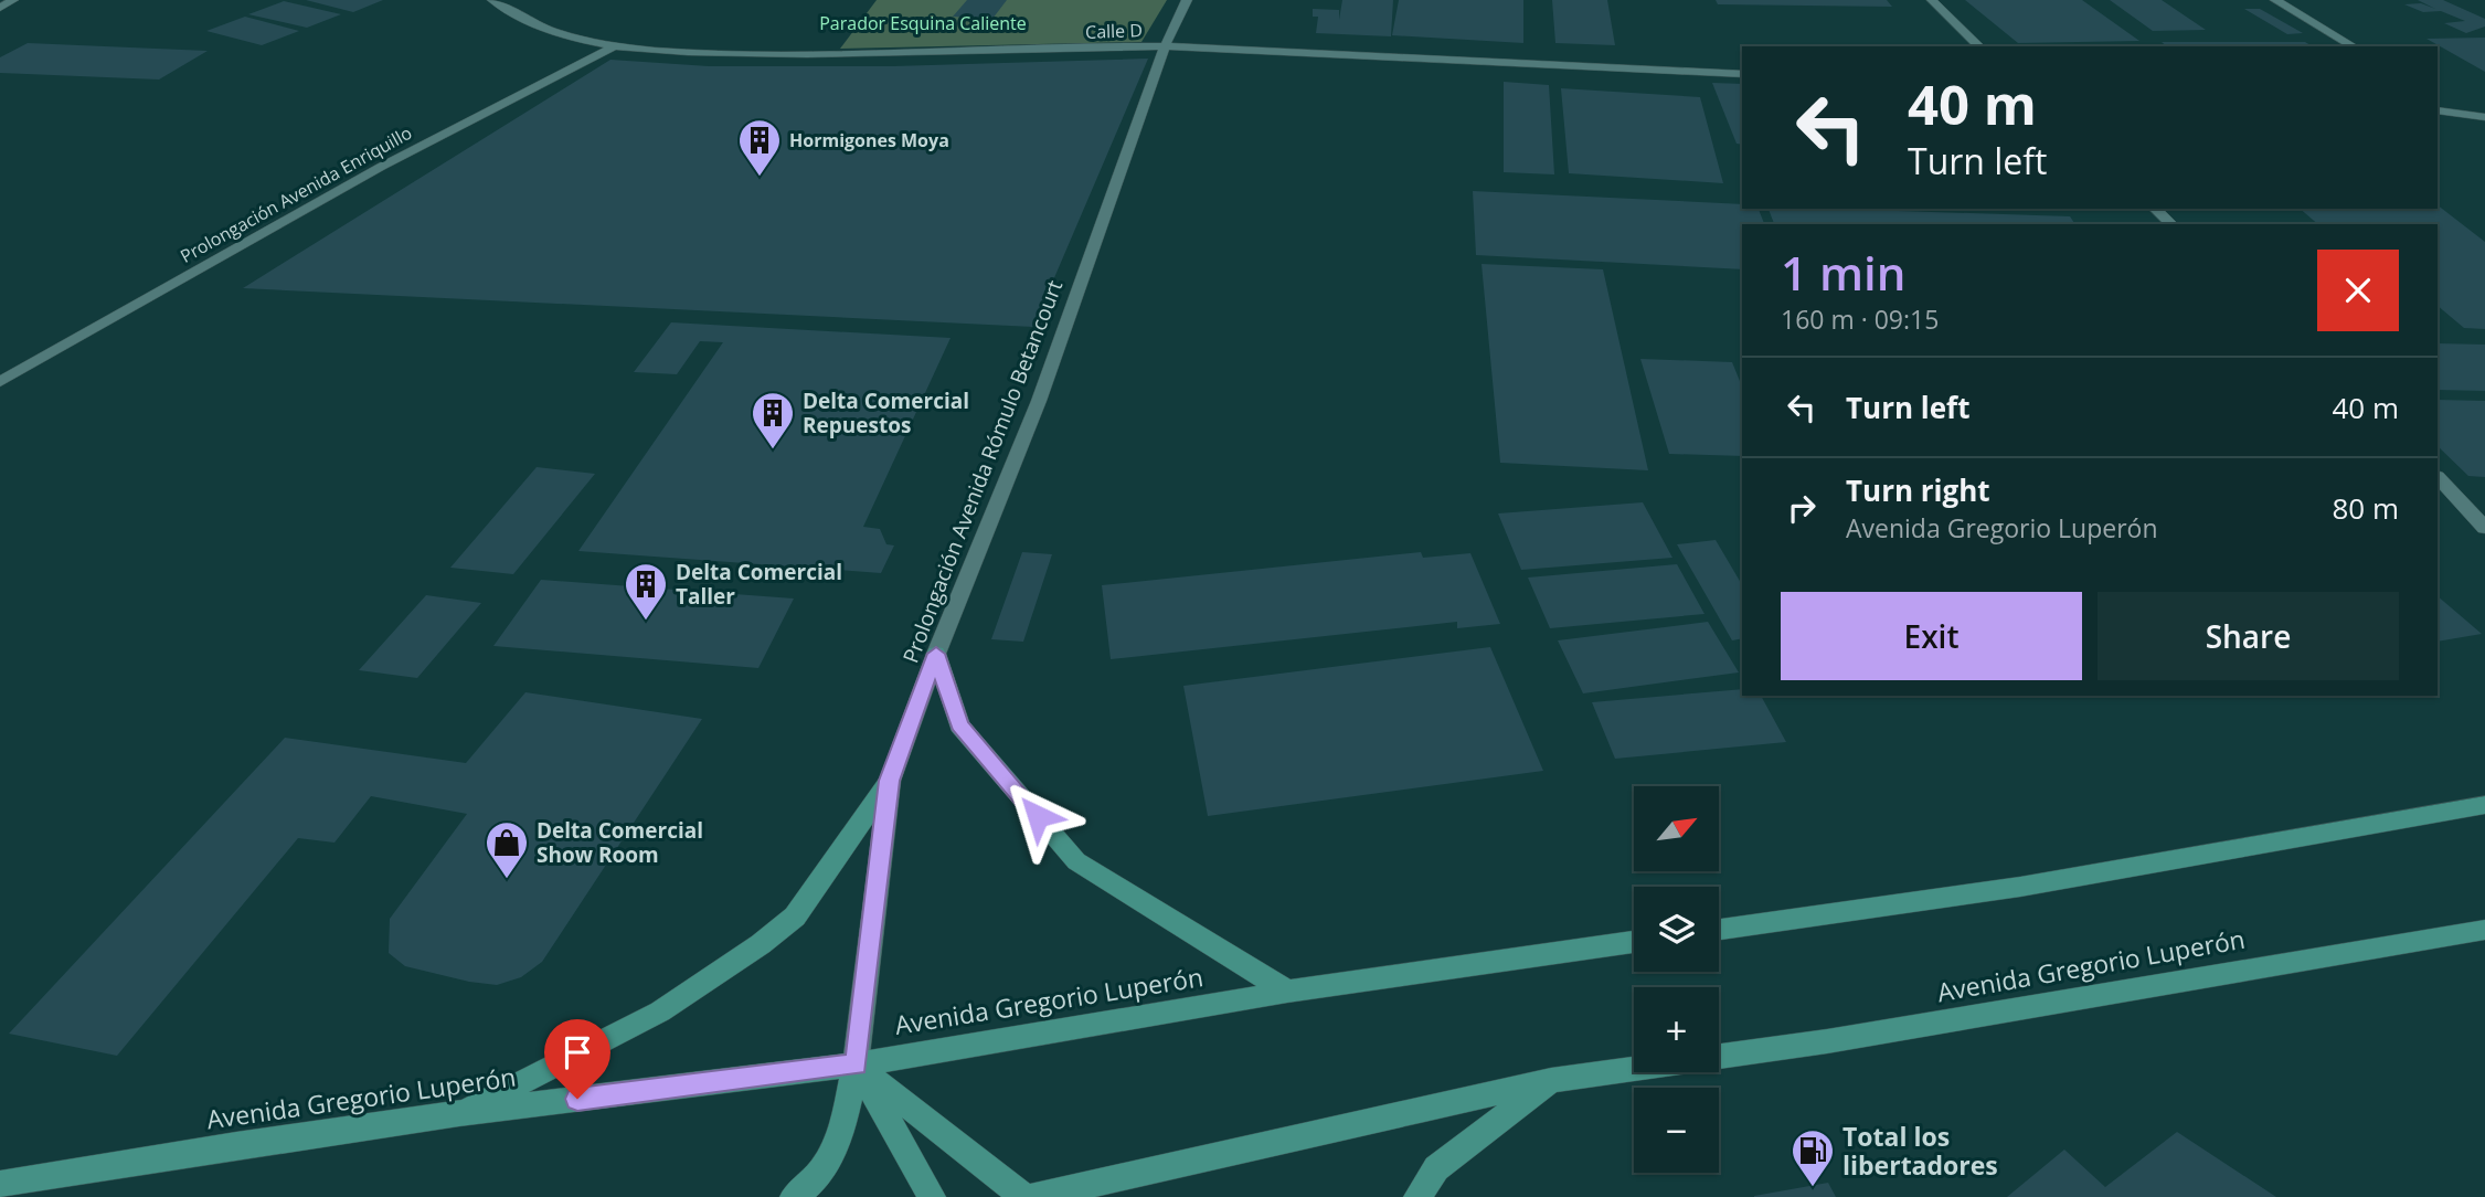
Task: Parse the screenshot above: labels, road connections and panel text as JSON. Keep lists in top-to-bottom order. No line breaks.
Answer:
{"streets":{"main road":["Avenida Gregorio Luperón"],"street":["Calle D","Prolongación Avenida Enriquillo","Prolongación Avenida Rómulo Betancourt"]},"crossings":[["Calle D","Prolongación Avenida Enriquillo"],["Calle D","Prolongación Avenida Rómulo Betancourt"],["Prolongación Avenida Rómulo Betancourt","Avenida Gregorio Luperón"]],"parks":["Parador Esquina Caliente"],"places":{"building":["Hormigones Moya","Delta Comercial Repuestos","Delta Comercial Taller"],"shop":["Delta Comercial Show Room"],"fuel station":["Total los libertadores"]},"north":"top right","page":{"turn":["40 m","Turn left"],"heading":["1 min","160 m · 09:15"],"list":[{"name":"Turn left","value":"40 m"},{"name":"Turn right","note":"Avenida Gregorio Luperón","value":"80 m"}],"buttons":["Exit","Share"],"map_buttons":["+","−"]}}
